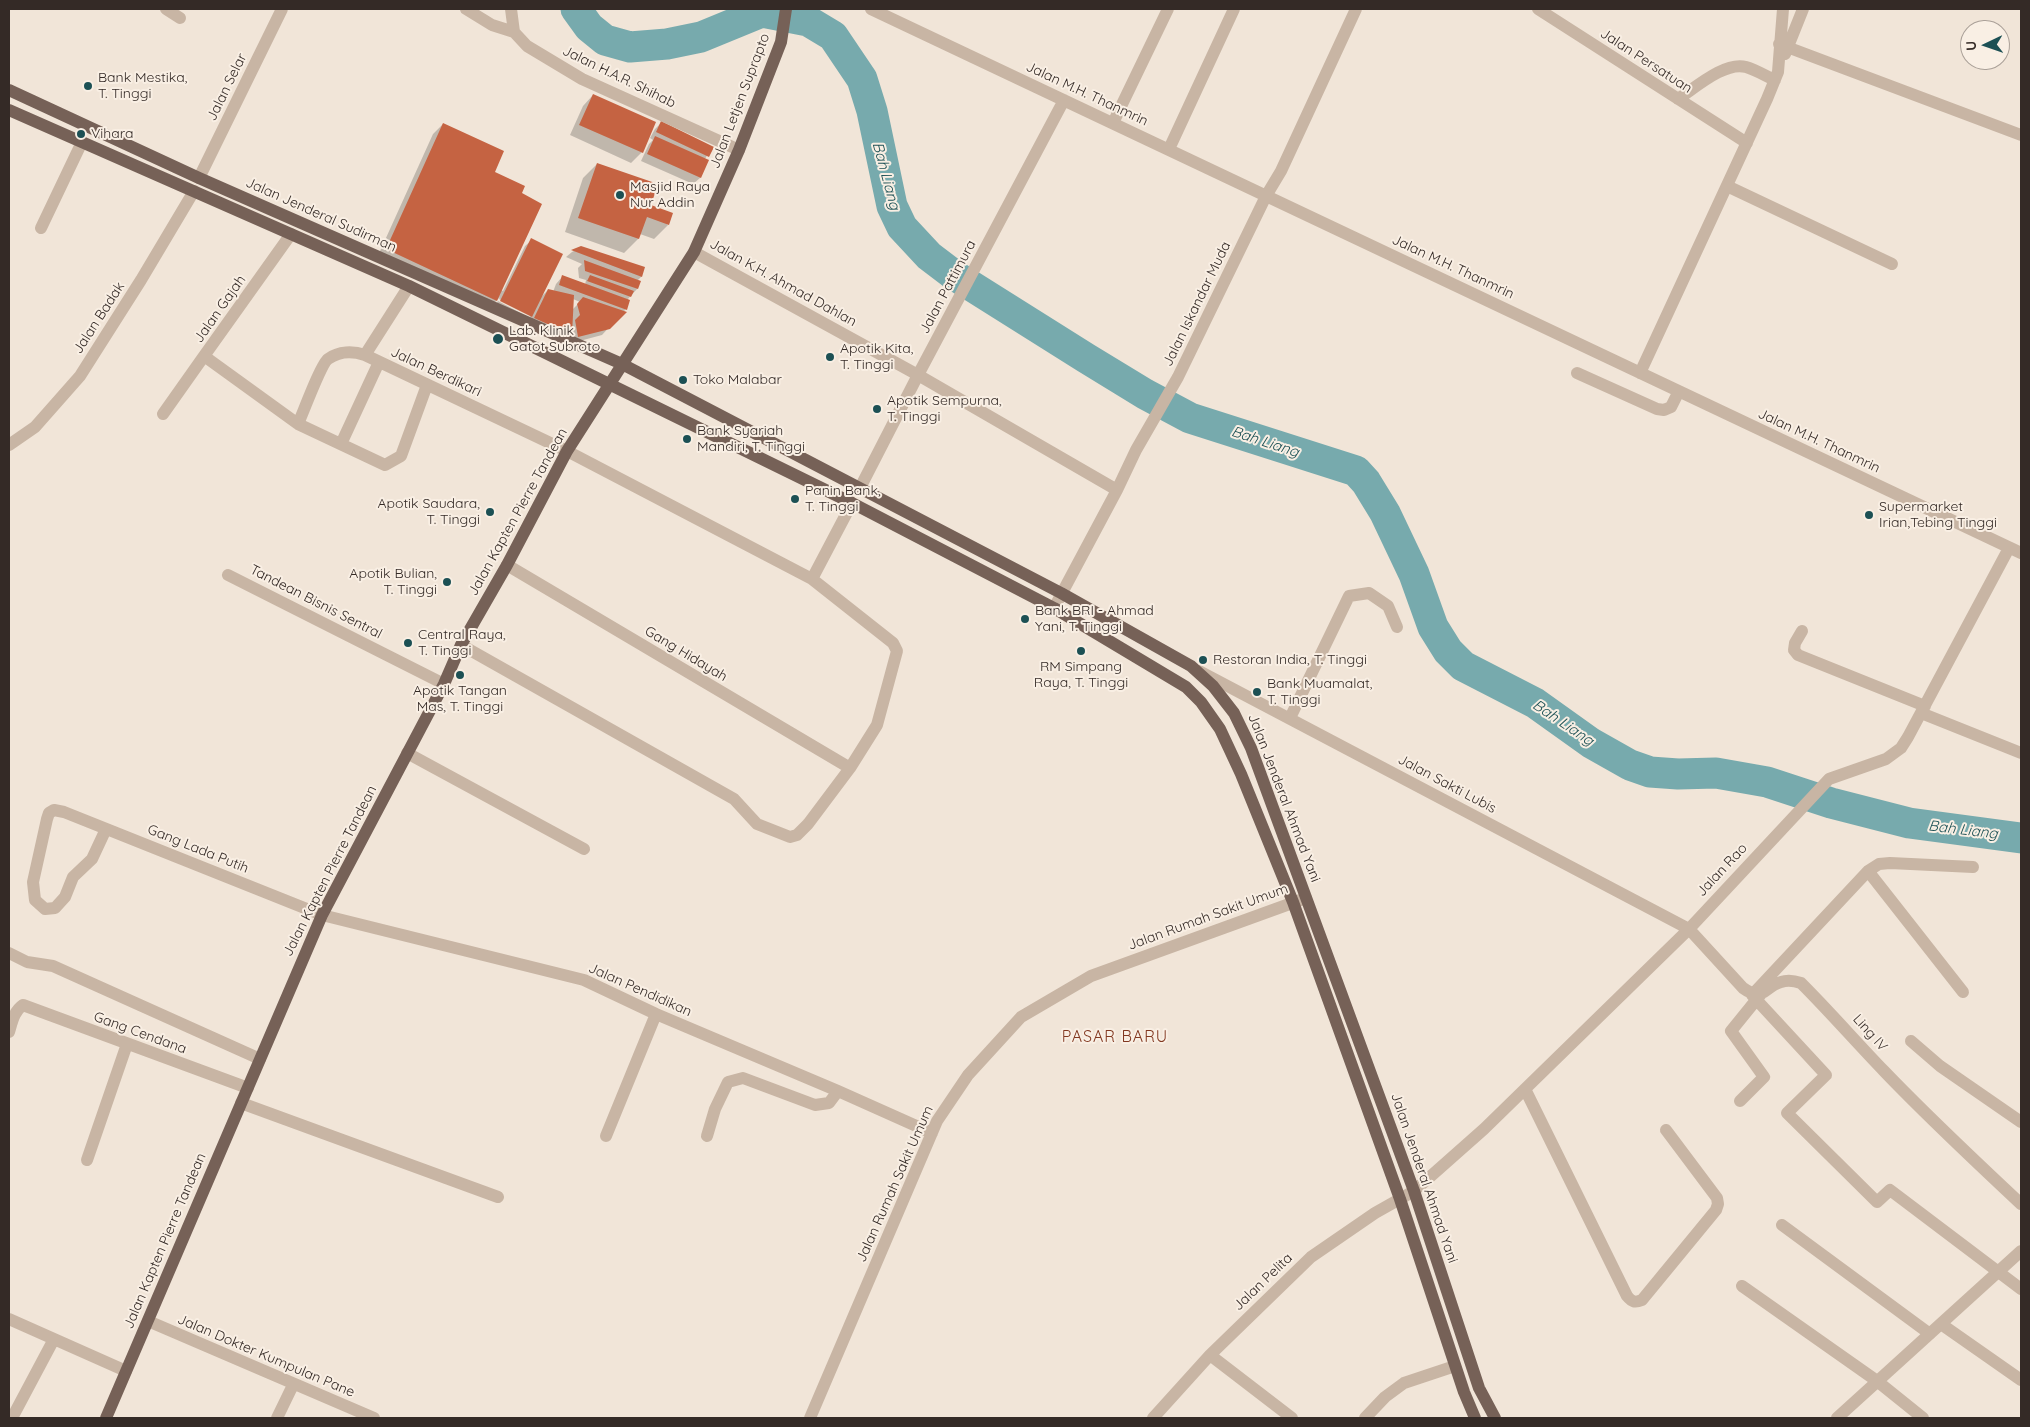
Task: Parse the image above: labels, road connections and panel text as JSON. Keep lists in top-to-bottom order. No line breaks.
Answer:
{"streets":{"main road":["Jalan Letjen Suprapto","Jalan Jenderal Sudirman","Jalan Kapten Pierre Tandean","Jalan Jenderal Ahmad Yani"],"street":["Jalan Persatuan","Jalan H.A.R. Shihab","Jalan Selar","Jalan M.H. Thanmrin","Jalan K.H. Ahmad Dahlan","Jalan Pattimura","Jalan Iskandar Muda","Jalan Gajah","Jalan Badak","Jalan Berdikari","Tandean Bisnis Sentral","Gang Hidayah","Jalan Sakti Lubis","Gang Lada Putih","Jalan Rao","Jalan Rumah Sakit Umum","Jalan Pendidikan","Gang Cendana","Ling IV","Jalan Pelita","Jalan Dokter Kumpulan Pane"]},"crossings":[["Jalan H.A.R. Shihab","Jalan Letjen Suprapto"],["Jalan Selar","Jalan Jenderal Sudirman"],["Jalan M.H. Thanmrin","Jalan Pattimura"],["Jalan M.H. Thanmrin","Jalan Iskandar Muda"],["Jalan M.H. Thanmrin","Jalan Rao"],["Jalan Letjen Suprapto","Jalan Jenderal Sudirman"],["Jalan Letjen Suprapto","Jalan K.H. Ahmad Dahlan"],["Jalan Letjen Suprapto","Jalan Kapten Pierre Tandean"],["Jalan Letjen Suprapto","Jalan Jenderal Ahmad Yani"],["Jalan Jenderal Sudirman","Jalan Jenderal Ahmad Yani"],["Jalan K.H. Ahmad Dahlan","Jalan Pattimura"],["Jalan K.H. Ahmad Dahlan","Jalan Iskandar Muda"],["Jalan Pattimura","Jalan Jenderal Ahmad Yani"],["Jalan Iskandar Muda","Jalan Jenderal Ahmad Yani"],["Jalan Gajah","Jalan Berdikari"],["Jalan Berdikari","Jalan Kapten Pierre Tandean"],["Jalan Kapten Pierre Tandean","Tandean Bisnis Sentral"],["Jalan Kapten Pierre Tandean","Gang Hidayah"],["Jalan Kapten Pierre Tandean","Jalan Jenderal Ahmad Yani"],["Jalan Kapten Pierre Tandean","Gang Lada Putih"],["Jalan Kapten Pierre Tandean","Jalan Pendidikan"],["Jalan Kapten Pierre Tandean","Gang Cendana"],["Jalan Kapten Pierre Tandean","Jalan Dokter Kumpulan Pane"],["Jalan Sakti Lubis","Jalan Jenderal Ahmad Yani"],["Jalan Sakti Lubis","Jalan Rao"],["Jalan Jenderal Ahmad Yani","Jalan Rao"],["Jalan Jenderal Ahmad Yani","Jalan Rumah Sakit Umum"],["Jalan Jenderal Ahmad Yani","Jalan Pelita"],["Gang Lada Putih","Jalan Pendidikan"],["Jalan Rao","Jalan Pelita"],["Jalan Rumah Sakit Umum","Jalan Pendidikan"]],"districts":["PASAR BARU"],"water":["Bah Liang"],"places":["Bank Mestika, T. Tinggi","Vihara","Masjid Raya Nur Addin","Lab. Klinik Gatot Subroto","Apotik Kita, T. Tinggi","Toko Malabar","Apotik Sempurna, T. Tinggi","Bank Syariah Mandiri, T. Tinggi","Panin Bank, T. Tinggi","Apotik Saudara, T. Tinggi","Supermarket Irian,Tebing Tinggi","Apotik Bulian, T. Tinggi","Bank BRI - Ahmad Yani, T. Tinggi","Central Raya, T. Tinggi","RM Simpang Raya, T. Tinggi","Restoran India, T. Tinggi","Apotik Tangan Mas, T. Tinggi","Bank Muamalat, T. Tinggi"],"north":"left"}
